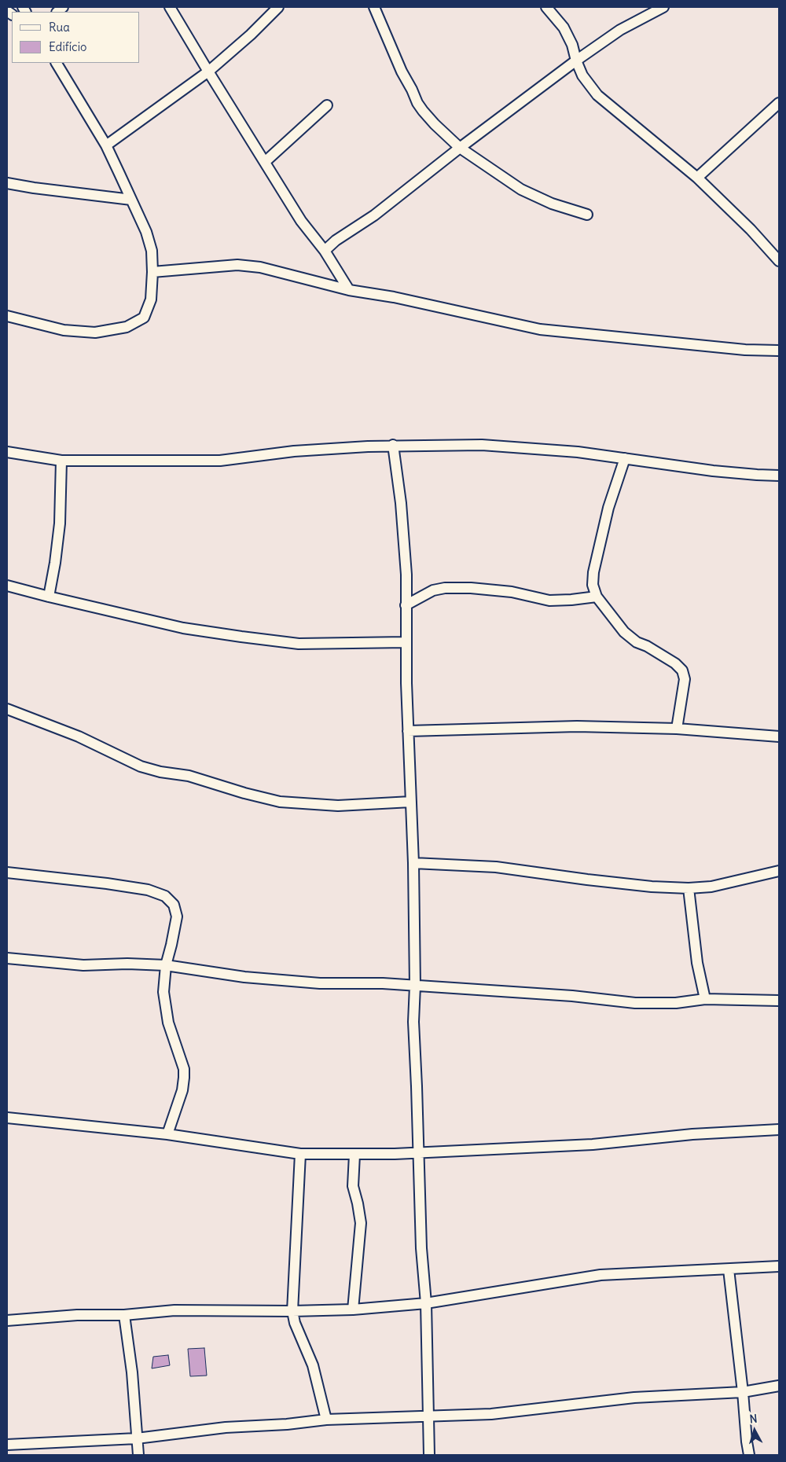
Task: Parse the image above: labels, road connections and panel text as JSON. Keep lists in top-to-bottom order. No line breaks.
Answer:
{"legend":["Rua","Edifício"],"north":"top"}
